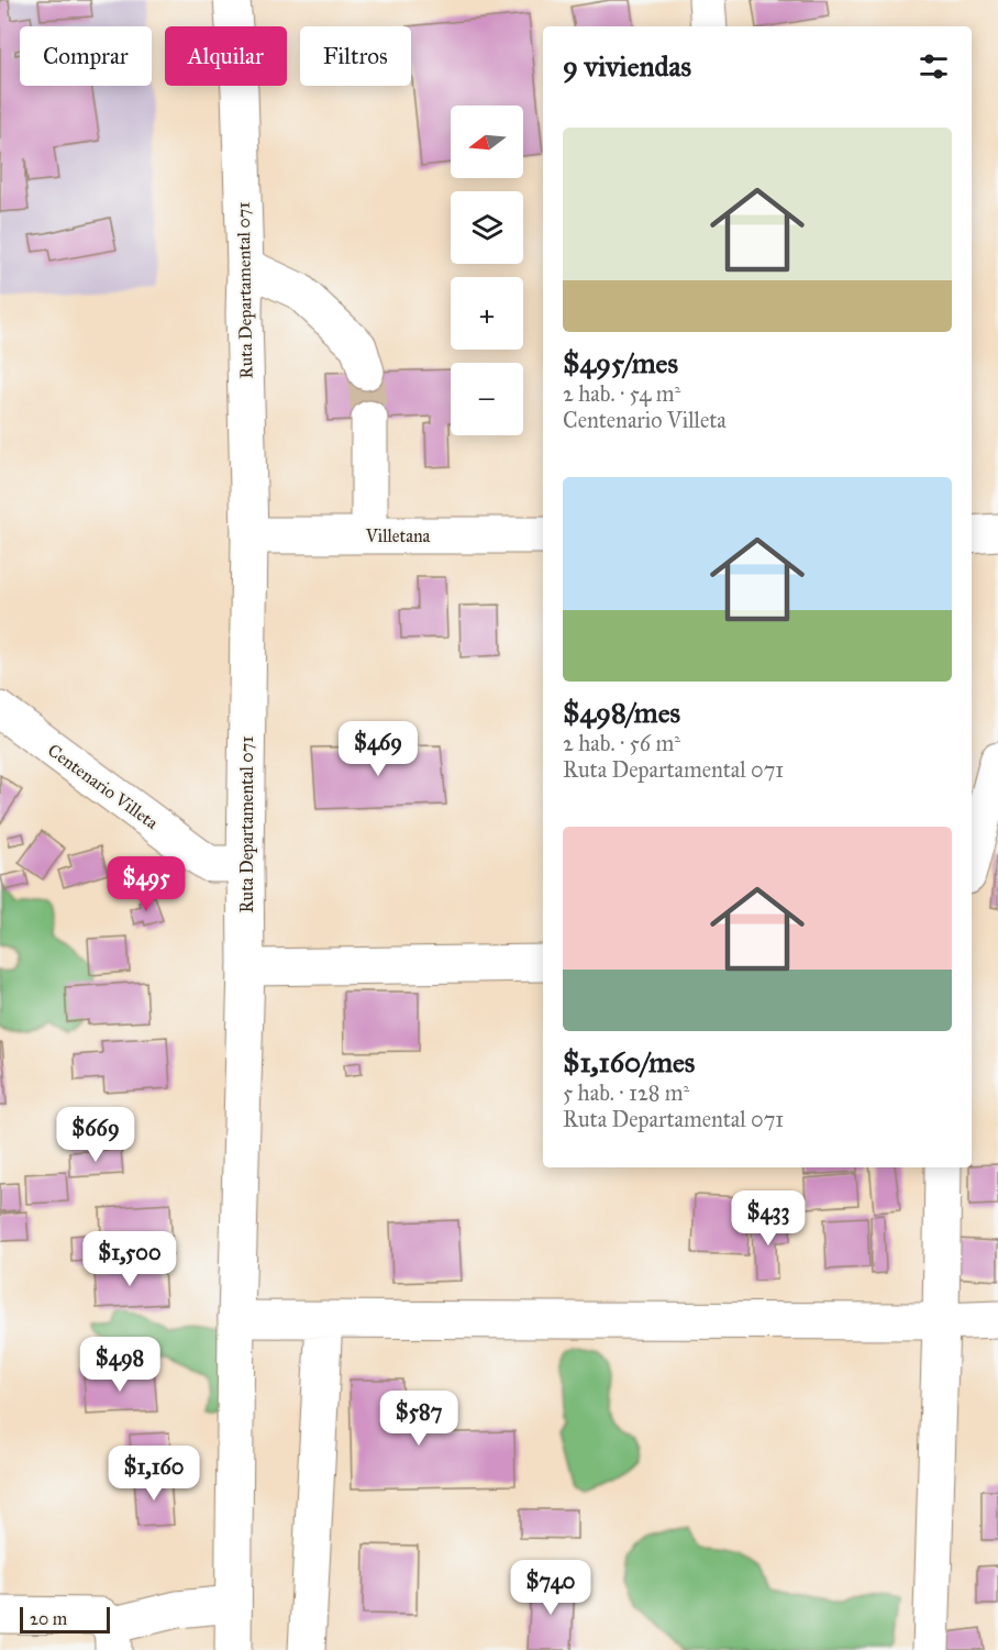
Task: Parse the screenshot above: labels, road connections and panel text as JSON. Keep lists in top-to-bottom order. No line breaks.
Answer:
{"streets":{"street":["Ruta Departamental 071","Villetana","Centenario Villeta"]},"crossings":[["Ruta Departamental 071","Villetana"],["Ruta Departamental 071","Centenario Villeta"]],"scale_bar":"20 m","north":"left","page":{"chip":["Comprar","Alquilar","Filtros"],"heading":"9 viviendas","map_buttons":["+","−"],"list":[{"name":"$495/mes","note":"2 hab. · 54 m² · Centenario Villeta"},{"name":"$498/mes","note":"2 hab. · 56 m² · Ruta Departamental 071"},{"name":"$1,160/mes","note":"5 hab. · 128 m² · Ruta Departamental 071"}],"price":["$469","$495","$669","$433","$1,500","$498","$587","$1,160","$740"],"scale":"20 m"}}
